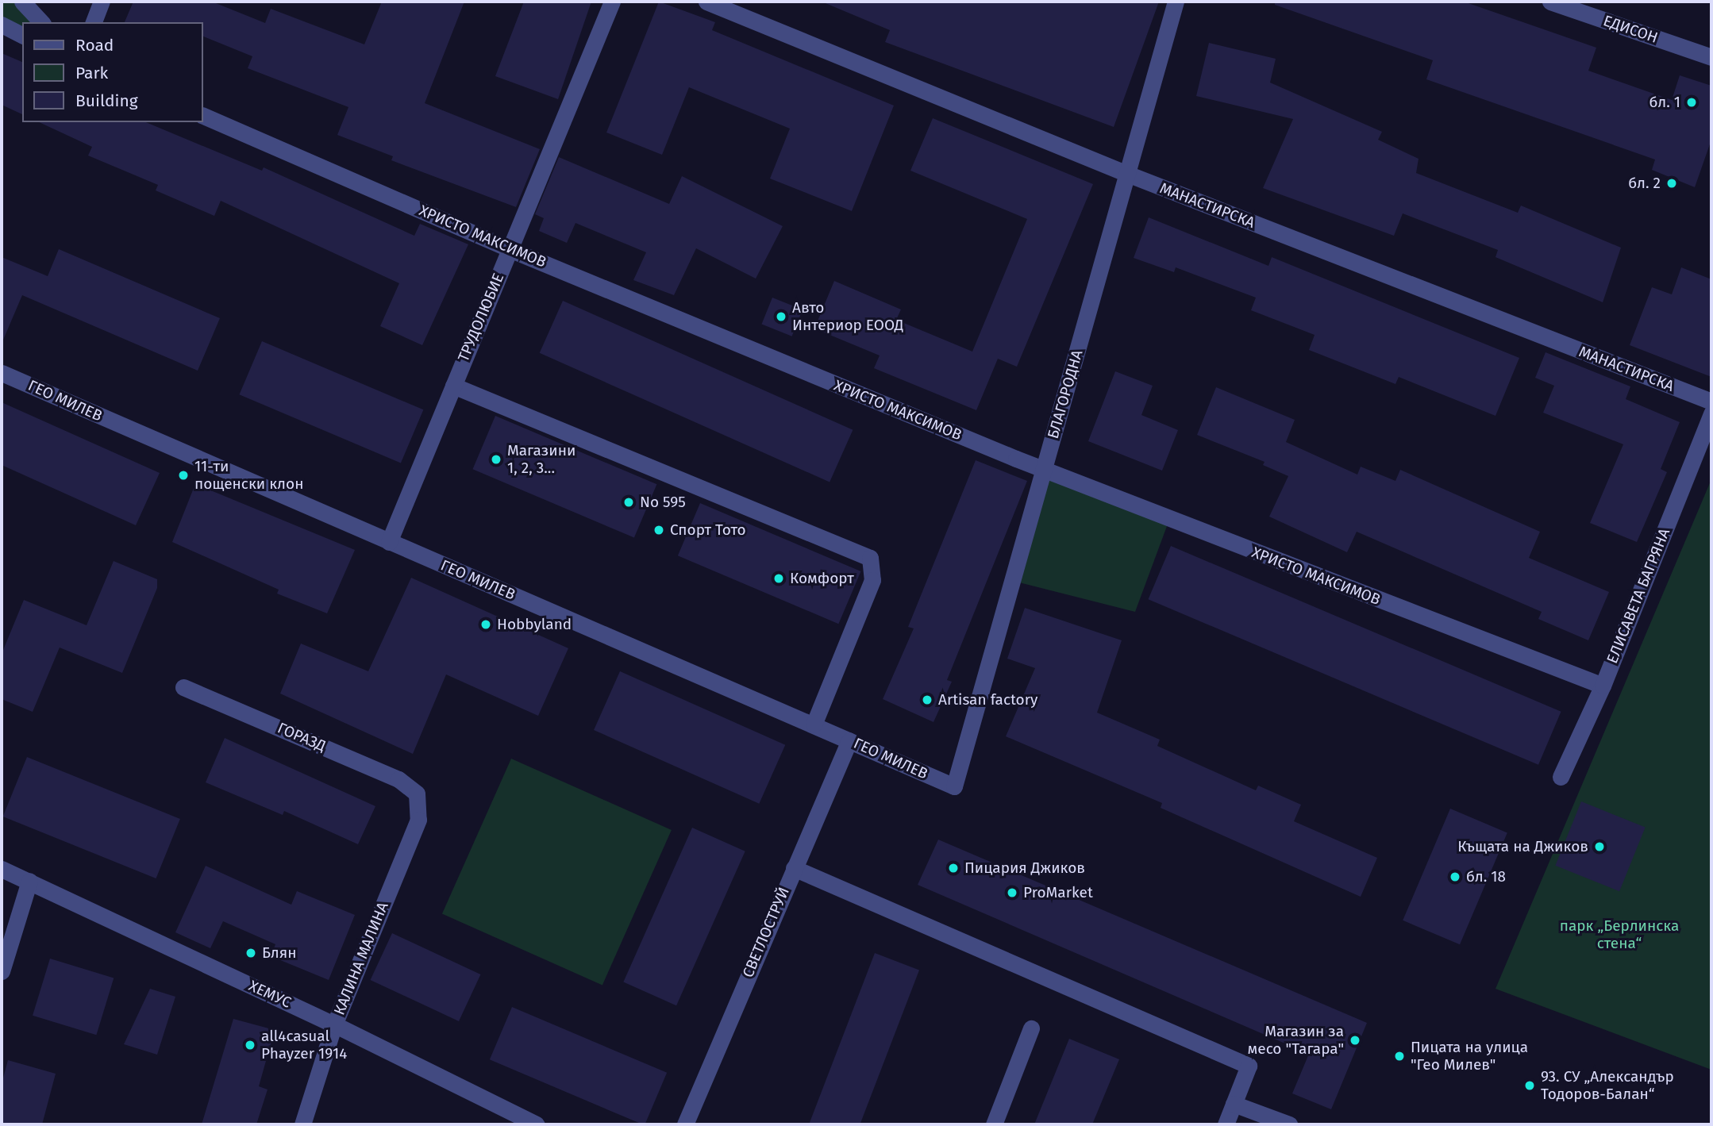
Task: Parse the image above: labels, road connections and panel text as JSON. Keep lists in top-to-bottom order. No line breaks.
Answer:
{"streets":{"street":["ЕДИСОН","МАНАСТИРСКА","ХРИСТО МАКСИМОВ","ТРУДОЛЮБИЕ","БЛАГОРОДНА","ГЕО МИЛЕВ","ЕЛИСАВЕТА БАГРЯНА","ГОРАЗД","СВЕТЛОСТРУЙ","КАЛИНА МАЛИНА","ХЕМУС"]},"crossings":[["МАНАСТИРСКА","БЛАГОРОДНА"],["ХРИСТО МАКСИМОВ","ТРУДОЛЮБИЕ"],["ХРИСТО МАКСИМОВ","БЛАГОРОДНА"],["ХРИСТО МАКСИМОВ","ЕЛИСАВЕТА БАГРЯНА"],["ТРУДОЛЮБИЕ","ГЕО МИЛЕВ"],["БЛАГОРОДНА","ГЕО МИЛЕВ"],["ГЕО МИЛЕВ","СВЕТЛОСТРУЙ"],["ГОРАЗД","КАЛИНА МАЛИНА"],["КАЛИНА МАЛИНА","ХЕМУС"]],"parks":["парк „Берлинска стена“"],"places":["бл. 1","бл. 2","Авто Интериор ЕООД","Магазини 1, 2, 3...","11-ти пощенски клон","No 595","Спорт Тото","Комфорт","Hobbyland","Artisan factory","Къщата на Джиков","Пицария Джиков","бл. 18","ProMarket","Блян","Магазин за месо \"Тагара\"","all4casual Phayzer 1914","Пицата на улица \"Гео Милев\"","93. СУ „Александър Тодоров-Балан“"],"legend":["Road","Park","Building"]}
